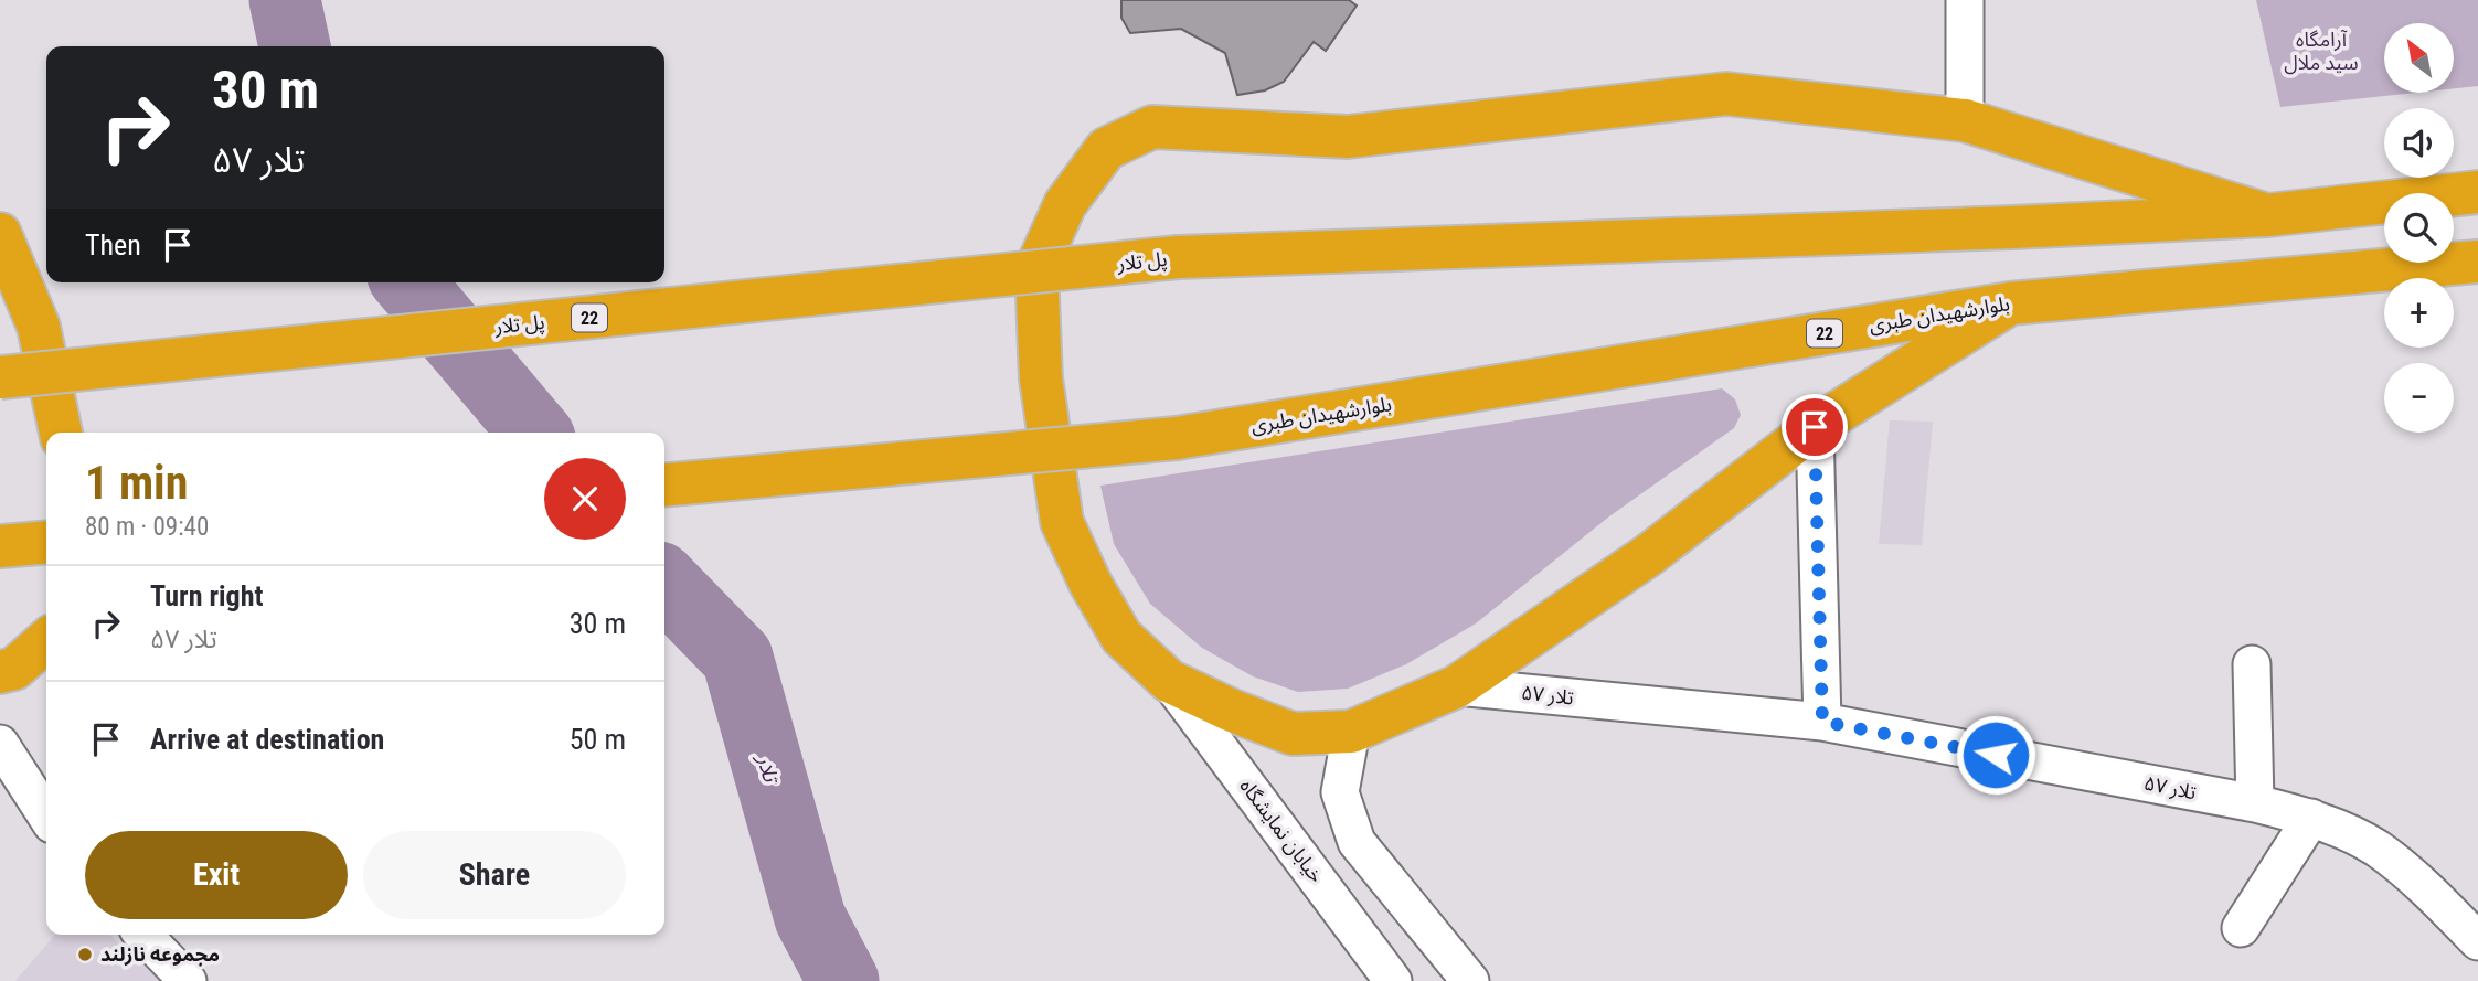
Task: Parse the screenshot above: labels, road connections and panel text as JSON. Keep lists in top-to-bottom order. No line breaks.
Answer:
{"streets":{"highway":["پل تلار","بلوارشهیدان طبری","22"],"street":["تلار ۵۷","خیابان نمایشگاه"]},"crossings":[["پل تلار","22"]],"water":["تلار"],"parks":["آرامگاه سید ملال"],"places":["مجموعه نازلند"],"north":"top left","page":{"map_buttons":["+","−"],"turn":["30 m","تلار ۵۷"],"then":"Then","heading":["1 min","80 m · 09:40"],"list":[{"name":"Turn right","note":"تلار ۵۷","value":"30 m"},{"name":"Arrive at destination","value":"50 m"}],"buttons":["Exit","Share"]}}
